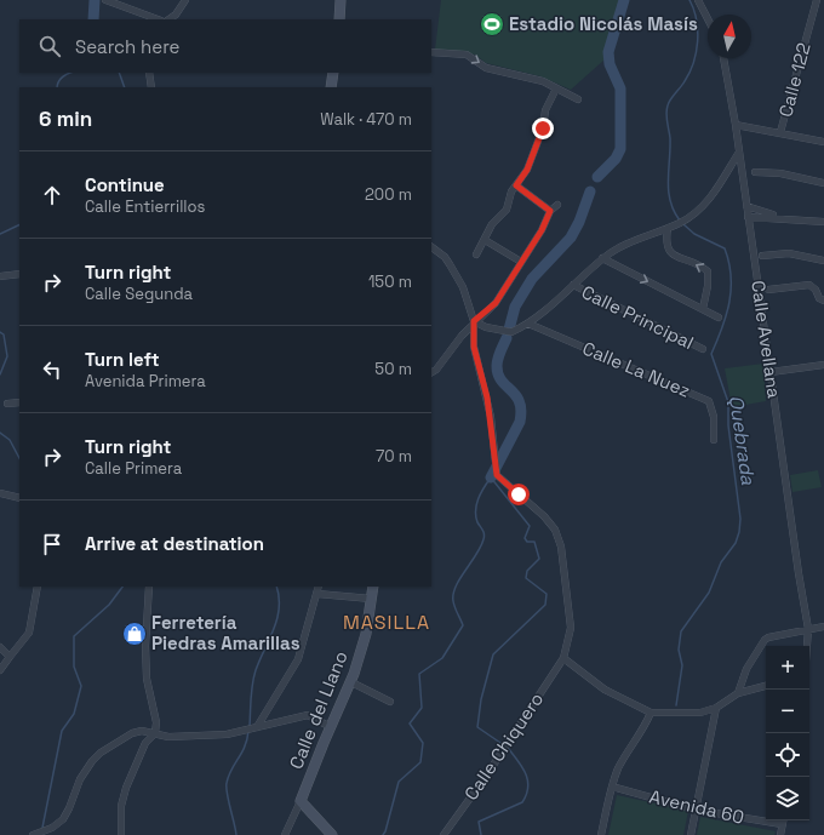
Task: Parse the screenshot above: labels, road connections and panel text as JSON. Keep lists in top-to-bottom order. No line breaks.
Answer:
{"streets":{"main road":["Calle del Llano"],"street":["Calle 122","Calle Principal","Calle Avellana","Calle La Nuez","Calle Chiquero","Avenida 60"]},"districts":["MASILLA"],"water":["Quebrada"],"places":{"sports":["Estadio Nicolás Masís"],"shop":["Ferretería Piedras Amarillas"]},"north":"top","page":{"search":"Search here","heading":["6 min","Walk · 470 m"],"list":[["Continue","Calle Entierrillos","200 m"],["Turn right","Calle Segunda","150 m"],["Turn left","Avenida Primera","50 m"],["Turn right","Calle Primera","70 m"],"Arrive at destination"],"map_buttons":["+","−"]}}
